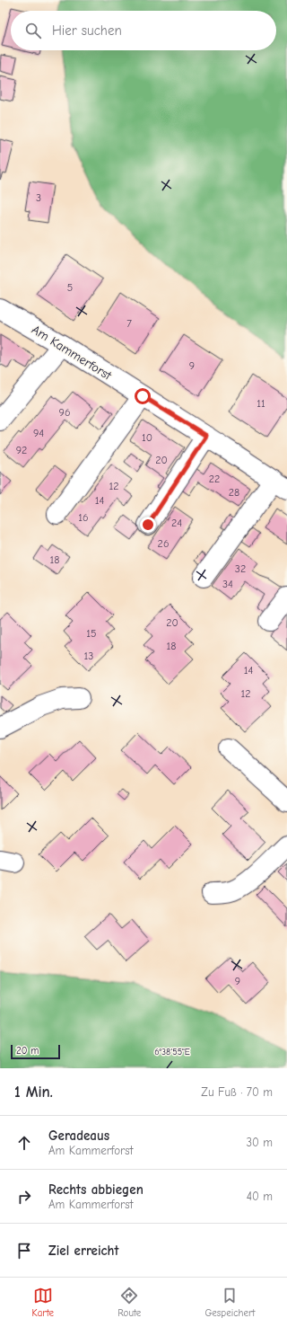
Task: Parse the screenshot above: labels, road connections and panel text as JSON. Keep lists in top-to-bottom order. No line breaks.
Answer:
{"streets":{"street":["Am Kammerforst"]},"house_numbers":["3","5","7","9","11","96","94","10","92","20","22","12","28","14","16","24","26","18","32","34","20","15","18","13","14","12","9"],"scale_bar":"20 m","page":{"search":"Hier suchen","scale":"20 m","heading":["1 Min.","Zu Fuß · 70 m"],"list":[["Geradeaus","Am Kammerforst","30 m"],["Rechts abbiegen","Am Kammerforst","40 m"],"Ziel erreicht"],"nav":["Karte","Route","Gespeichert"]},"coordinates":["6°38'55\"E"]}
